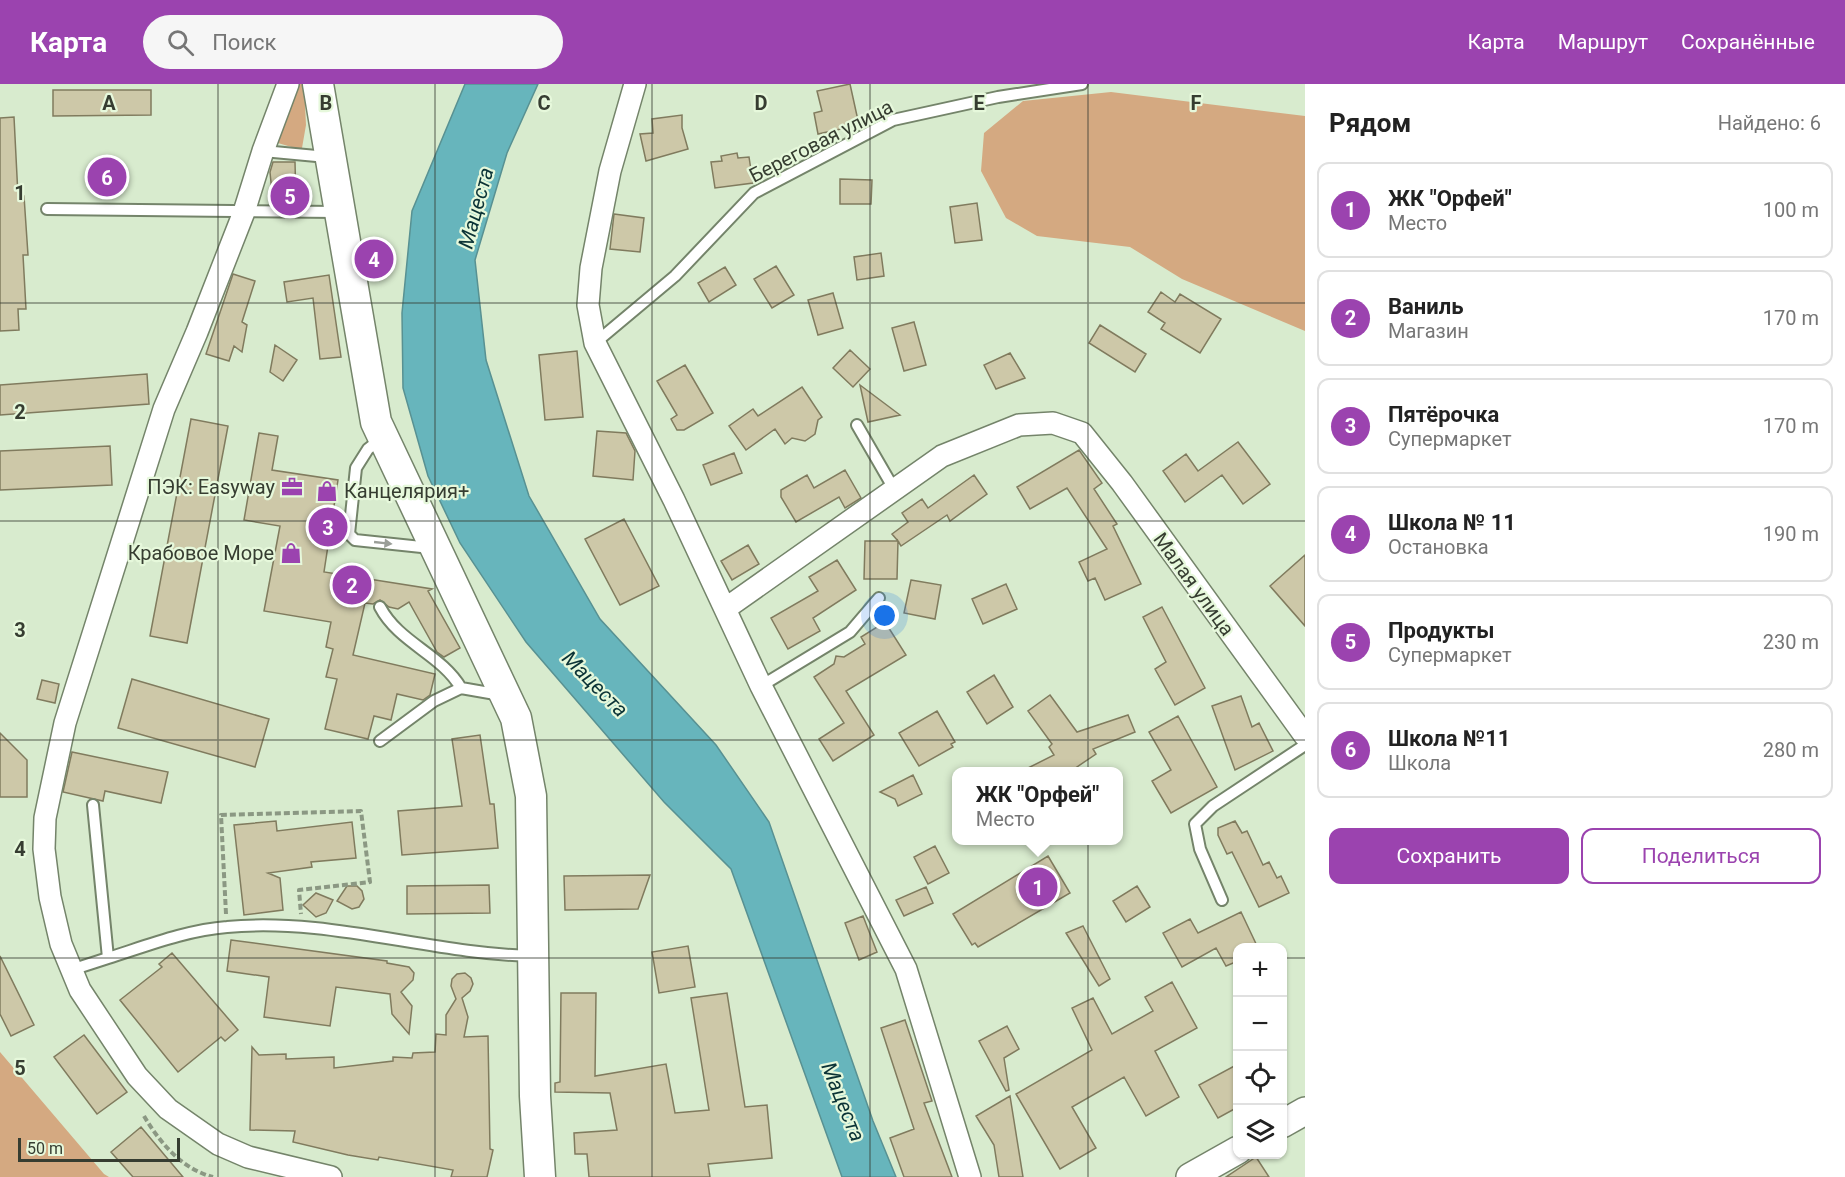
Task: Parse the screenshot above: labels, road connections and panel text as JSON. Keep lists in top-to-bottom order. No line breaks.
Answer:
{"streets":{"street":["Малая улица"],"lane":["Береговая улица"]},"water":["Мацеста"],"places":{"office":["ПЭК: Easyway"],"shop":["Канцелярия+","Крабовое Море"]},"scale_bar":"50 m","page":{"header":"Карта","search":"Поиск","nav":["Карта","Маршрут","Сохранённые"],"heading":["Рядом","Найдено: 6"],"pins":["6","5","4","3","2","1"],"list":[{"mark":"1","name":"ЖК \"Орфей\"","note":"Место","value":"100 m"},{"mark":"2","name":"Ваниль","note":"Магазин","value":"170 m"},{"mark":"3","name":"Пятёрочка","note":"Супермаркет","value":"170 m"},{"mark":"4","name":"Школа № 11","note":"Остановка","value":"190 m"},{"mark":"5","name":"Продукты","note":"Супермаркет","value":"230 m"},{"mark":"6","name":"Школа №11","note":"Школа","value":"280 m"}],"popup":["ЖК \"Орфей\"","Место"],"buttons":["Сохранить","Поделиться"],"map_buttons":["+","−"],"scale":"50 m"},"grid":{"columns":["A","B","C","D","E","F"],"rows":["1","2","3","4","5"]}}
